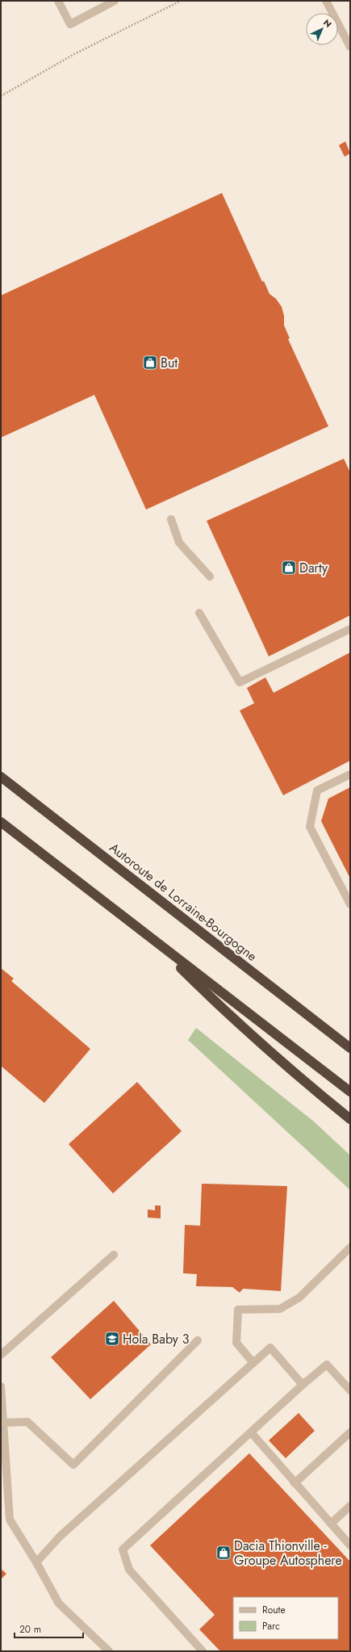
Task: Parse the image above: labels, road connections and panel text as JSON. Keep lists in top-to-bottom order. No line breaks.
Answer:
{"streets":{"highway":["Autoroute de Lorraine-Bourgogne"]},"places":{"shop":["But","Darty","Dacia Thionville - Groupe Autosphere"],"school or university":["Hola Baby 3"]},"legend":["Route","Parc"],"scale_bar":"20 m","north":"top right"}
